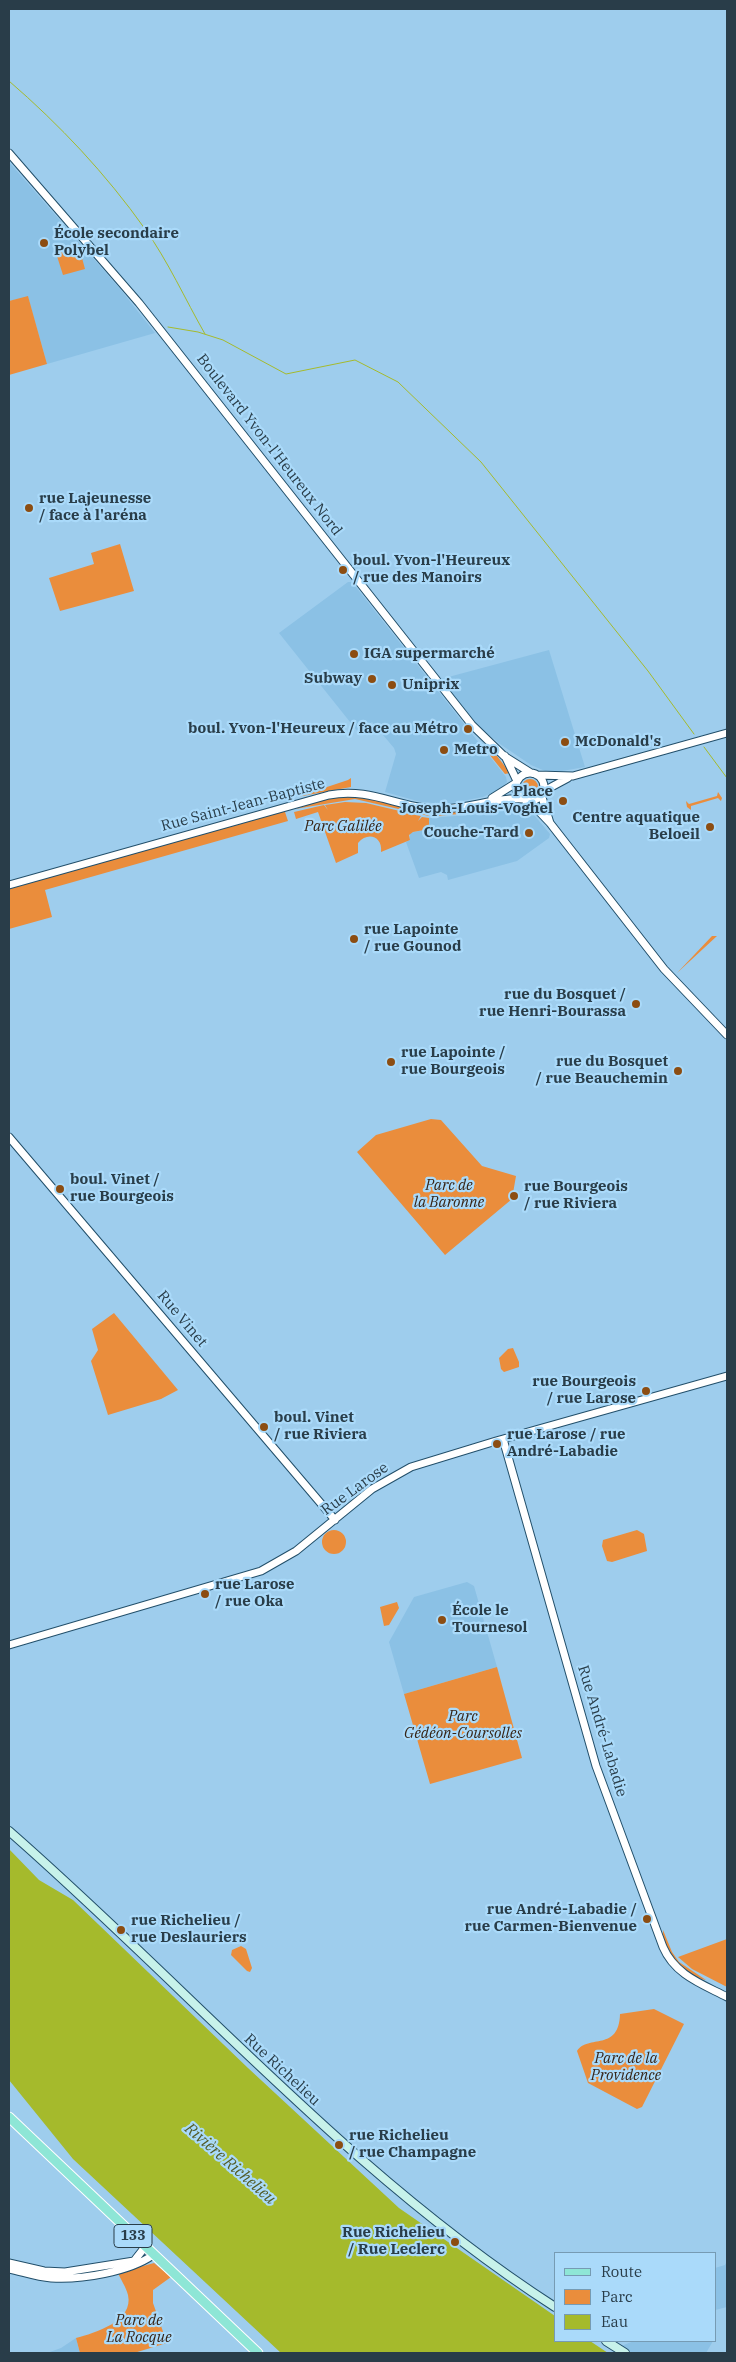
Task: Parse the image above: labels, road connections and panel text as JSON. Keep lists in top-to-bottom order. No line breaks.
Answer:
{"streets":{"main road":["Rue Richelieu","133"],"street":["Boulevard Yvon-l'Heureux Nord","Rue Saint-Jean-Baptiste","Rue Vinet","Rue Larose","Rue André-Labadie"]},"crossings":[["Boulevard Yvon-l'Heureux Nord","Rue Saint-Jean-Baptiste"],["Rue Vinet","Rue Larose"],["Rue Larose","Rue André-Labadie"]],"water":["Rivière Richelieu"],"parks":["Parc Galilée","Parc de la Baronne","Parc Gédéon-Coursolles","Parc de la Providence","Parc de La Rocque"],"places":["École secondaire Polybel","rue Lajeunesse / face à l'aréna","boul. Yvon-l'Heureux / rue des Manoirs","IGA supermarché","Subway","Uniprix","boul. Yvon-l'Heureux / face au Métro","McDonald's","Metro","Place Joseph-Louis-Voghel","Centre aquatique Beloeil","Couche-Tard","rue Lapointe / rue Gounod","rue du Bosquet / rue Henri-Bourassa","rue Lapointe / rue Bourgeois","rue du Bosquet / rue Beauchemin","boul. Vinet / rue Bourgeois","rue Bourgeois / rue Riviera","rue Bourgeois / rue Larose","boul. Vinet / rue Riviera","rue Larose / rue André-Labadie","rue Larose / rue Oka","École le Tournesol","rue André-Labadie / rue Carmen-Bienvenue","rue Richelieu / rue Deslauriers","rue Richelieu / rue Champagne","Rue Richelieu / Rue Leclerc"],"legend":["Route","Parc","Eau"]}
